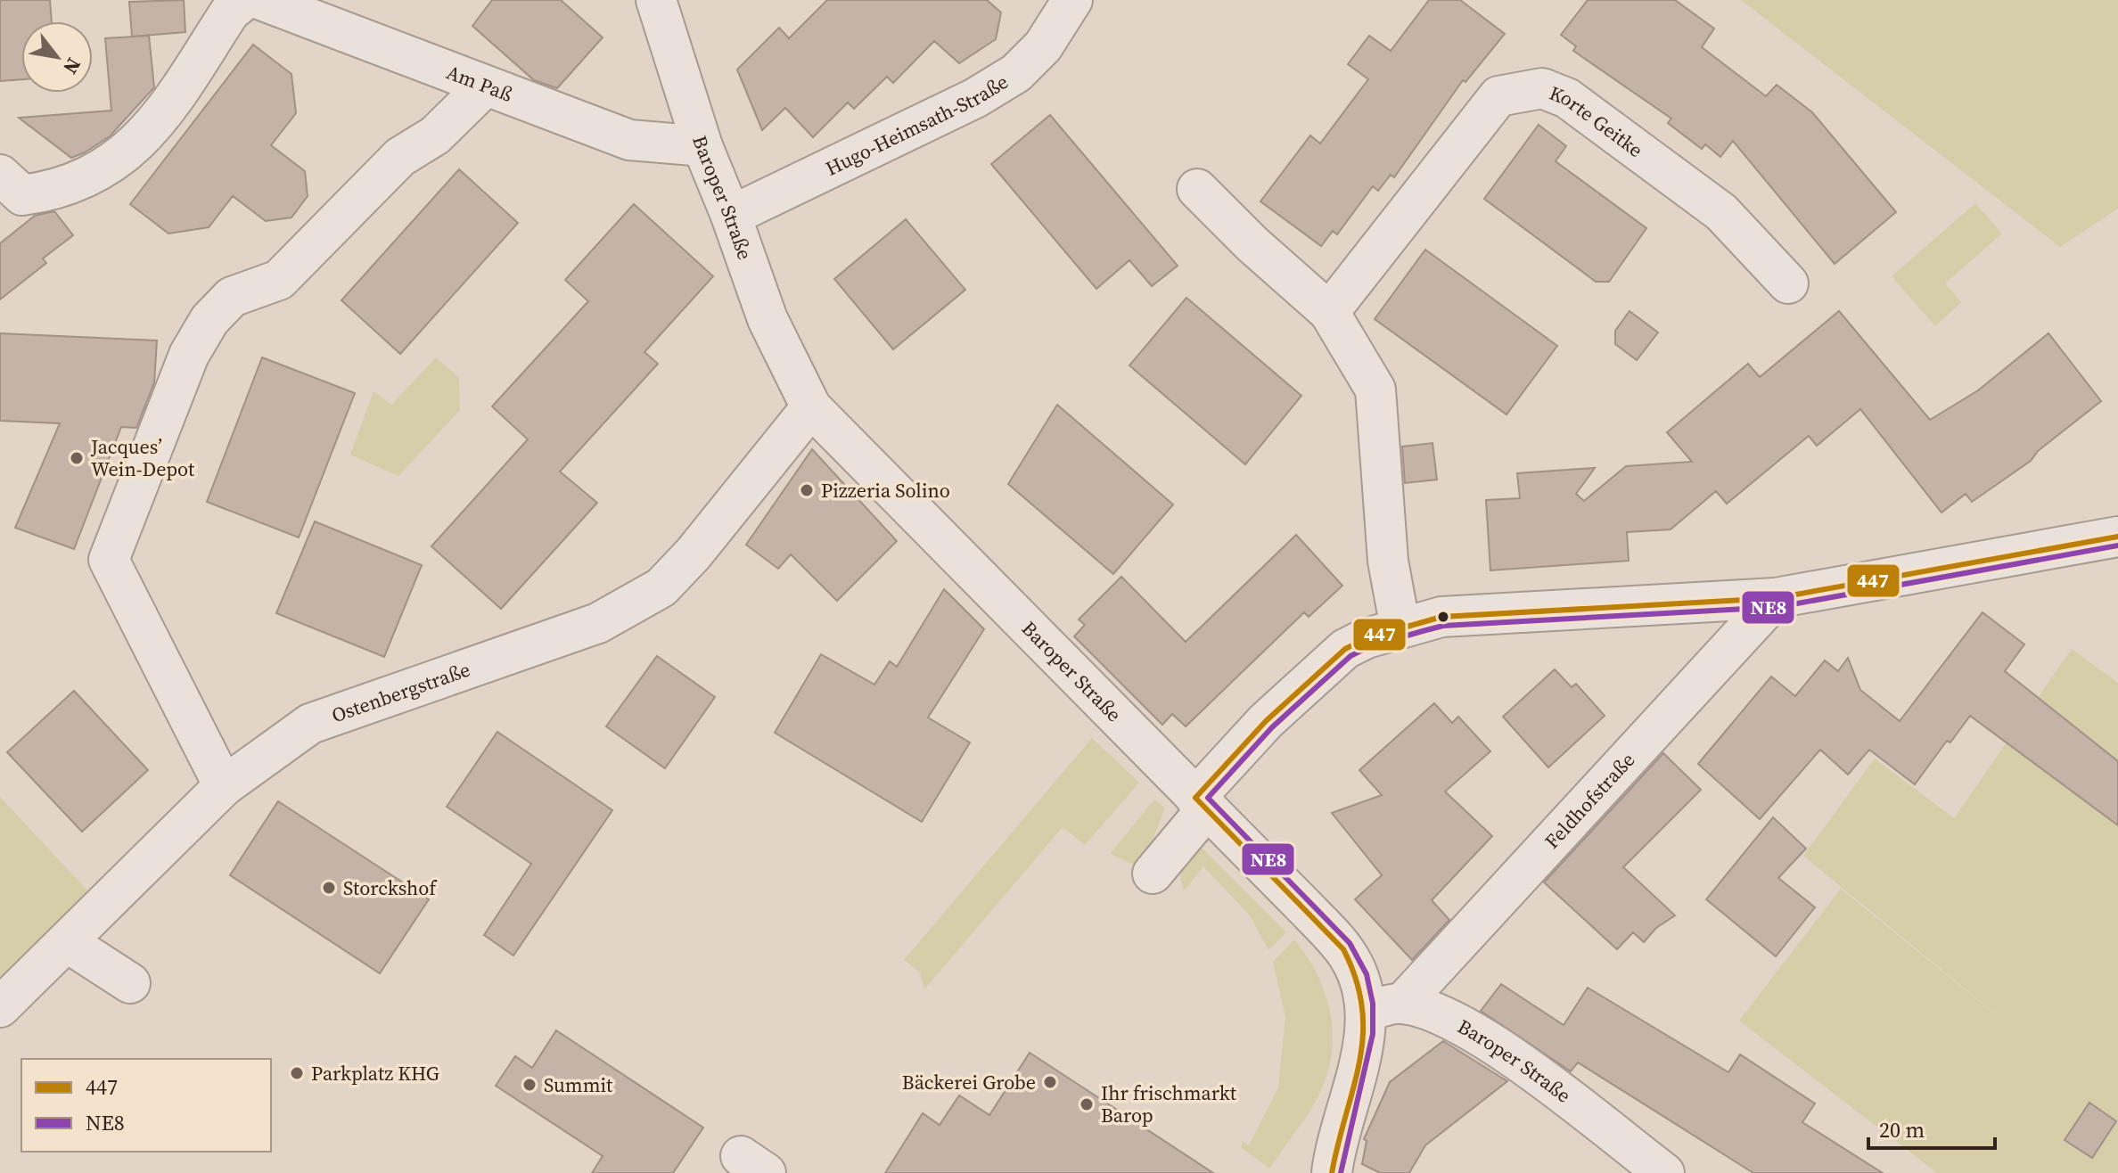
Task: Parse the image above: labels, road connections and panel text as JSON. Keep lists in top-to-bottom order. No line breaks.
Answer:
{"streets":{"street":["Am Paß","Korte Geitke","Hugo-Heimsath-Straße","Baroper Straße","Ostenbergstraße","Feldhofstraße"]},"crossings":[["Am Paß","Baroper Straße"],["Hugo-Heimsath-Straße","Baroper Straße"],["Baroper Straße","Ostenbergstraße"],["Baroper Straße","Feldhofstraße"]],"places":["Jacques’ Wein-Depot","Pizzeria Solino","Storckshof","Parkplatz KHG","Bäckerei Grobe","Summit","Ihr frischmarkt Barop"],"lines":["transit line 447","transit line NE8"],"legend":["447","NE8"],"scale_bar":"20 m","north":"bottom right"}
